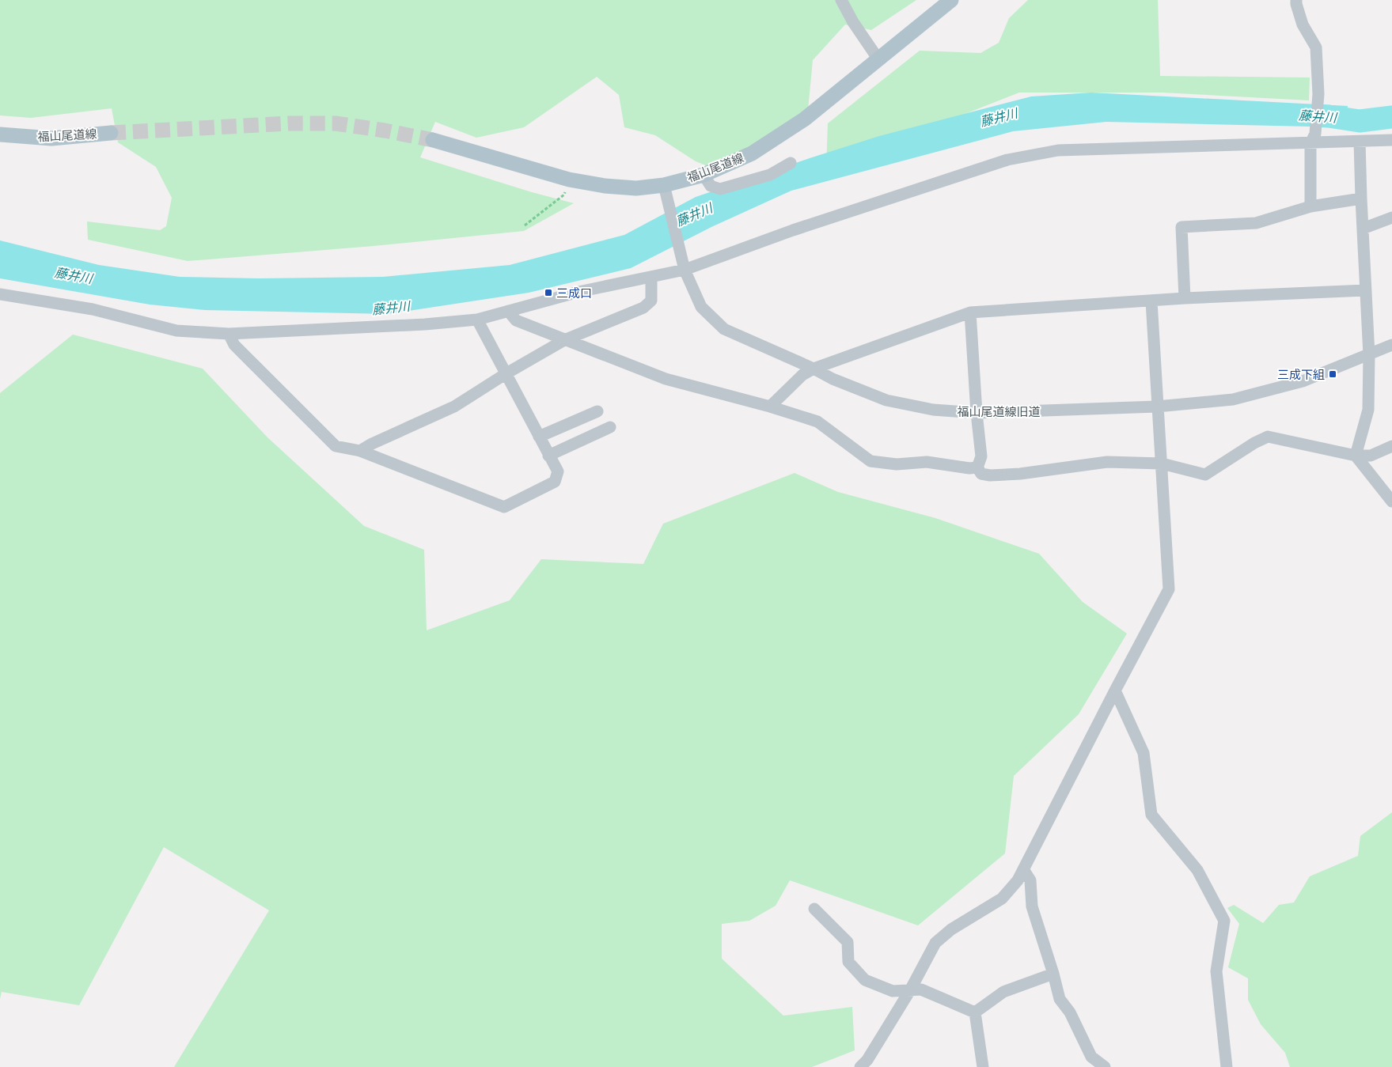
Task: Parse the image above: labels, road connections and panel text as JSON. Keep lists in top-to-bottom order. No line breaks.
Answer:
{"streets":{"main road":["福山尾道線"],"street":["福山尾道線旧道"]},"crossings":[["福山尾道線","福山尾道線旧道"]],"water":["藤井川"],"places":{"transit":["三成口","三成下組"]}}
